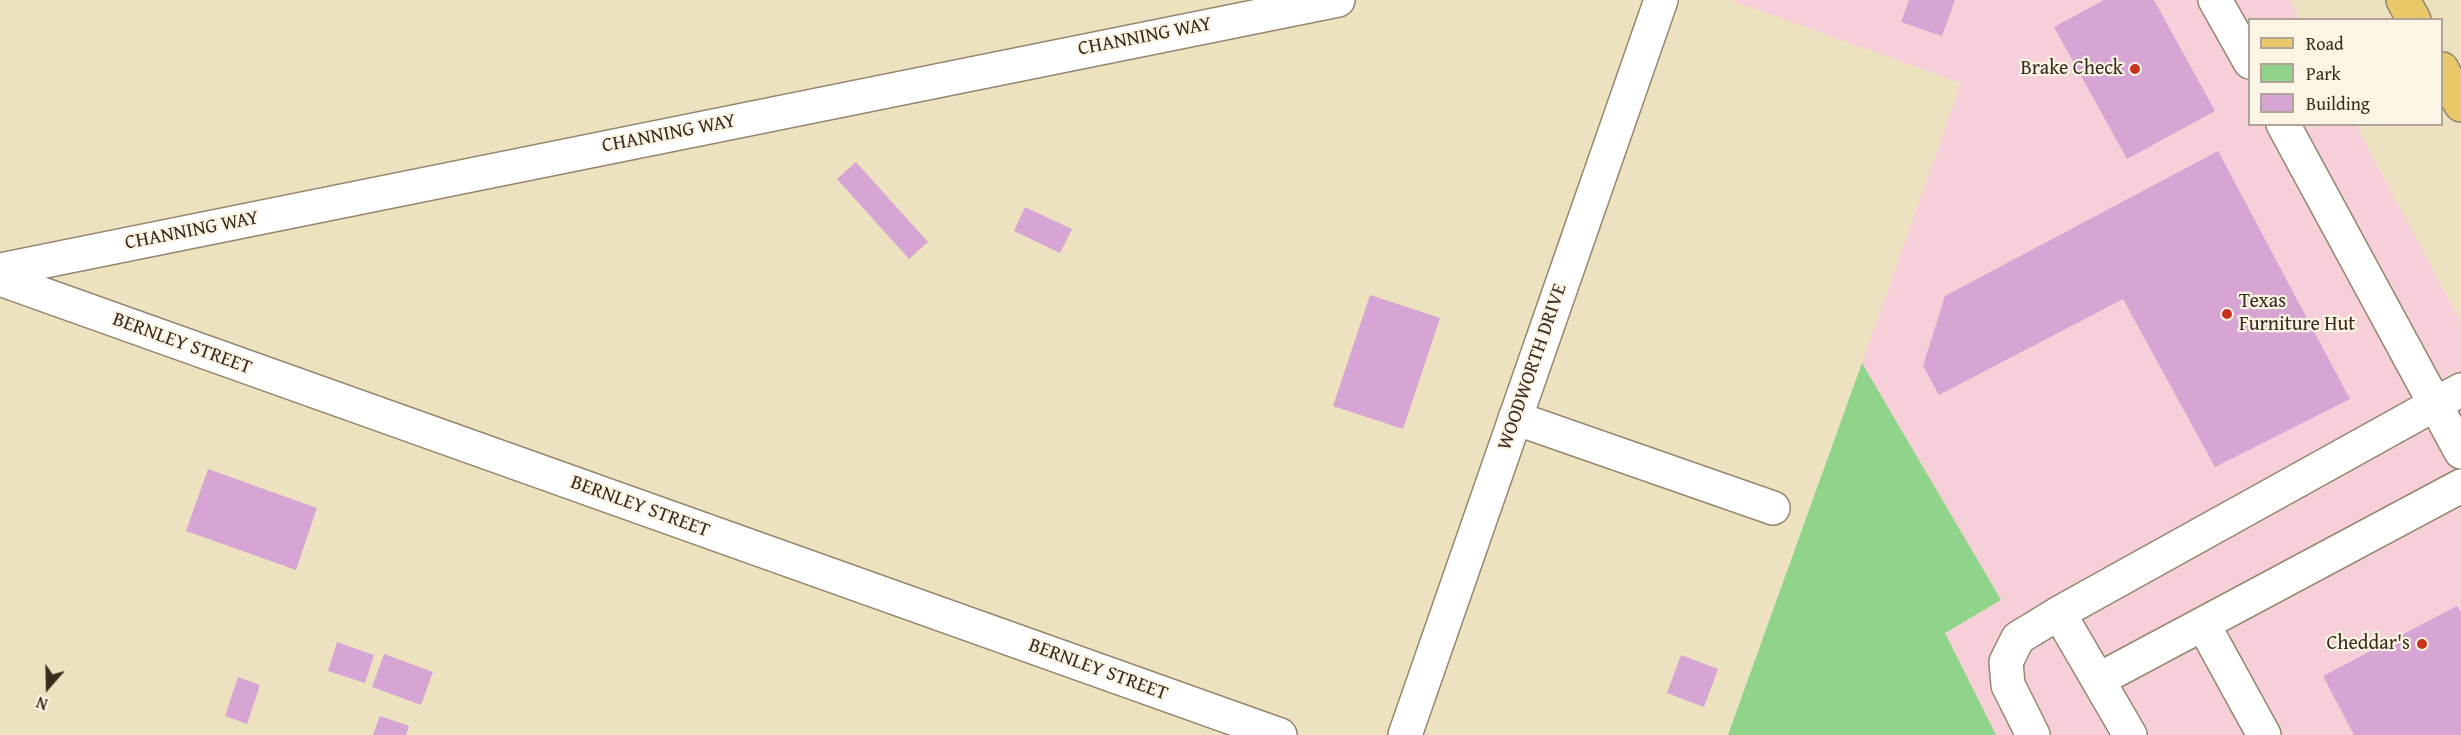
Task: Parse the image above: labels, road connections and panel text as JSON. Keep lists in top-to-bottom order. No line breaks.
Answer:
{"streets":{"street":["CHANNING WAY","BERNLEY STREET","WOODWORTH DRIVE"]},"places":["Brake Check","Texas Furniture Hut","Cheddar's"],"legend":["Road","Park","Building"],"north":"bottom"}
